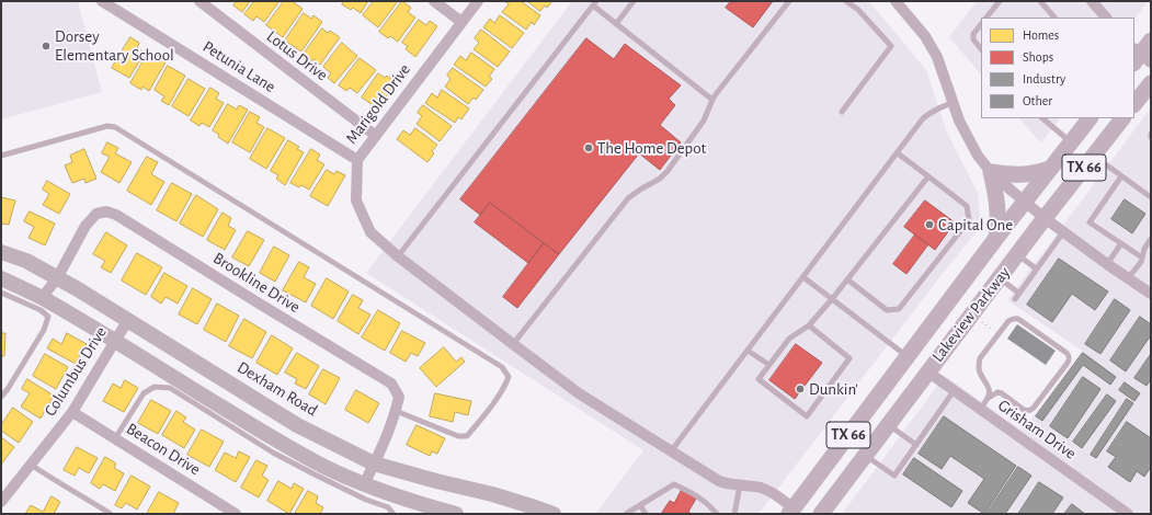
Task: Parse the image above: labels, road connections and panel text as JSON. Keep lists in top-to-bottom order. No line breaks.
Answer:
{"streets":{"main road":["TX 66","Lakeview Parkway"],"street":["Lotus Drive","Petunia Lane","Marigold Drive","Brookline Drive","Columbus Drive","Dexham Road","Grisham Drive","Beacon Drive"]},"crossings":[["Lotus Drive","Marigold Drive"],["Petunia Lane","Marigold Drive"],["Marigold Drive","Lakeview Parkway"],["Brookline Drive","Dexham Road"],["Lakeview Parkway","Grisham Drive"],["Columbus Drive","Dexham Road"],["Columbus Drive","Beacon Drive"]],"places":["Dorsey Elementary School","The Home Depot","Capital One","Dunkin'"],"legend":["Homes","Shops","Industry","Other"]}
